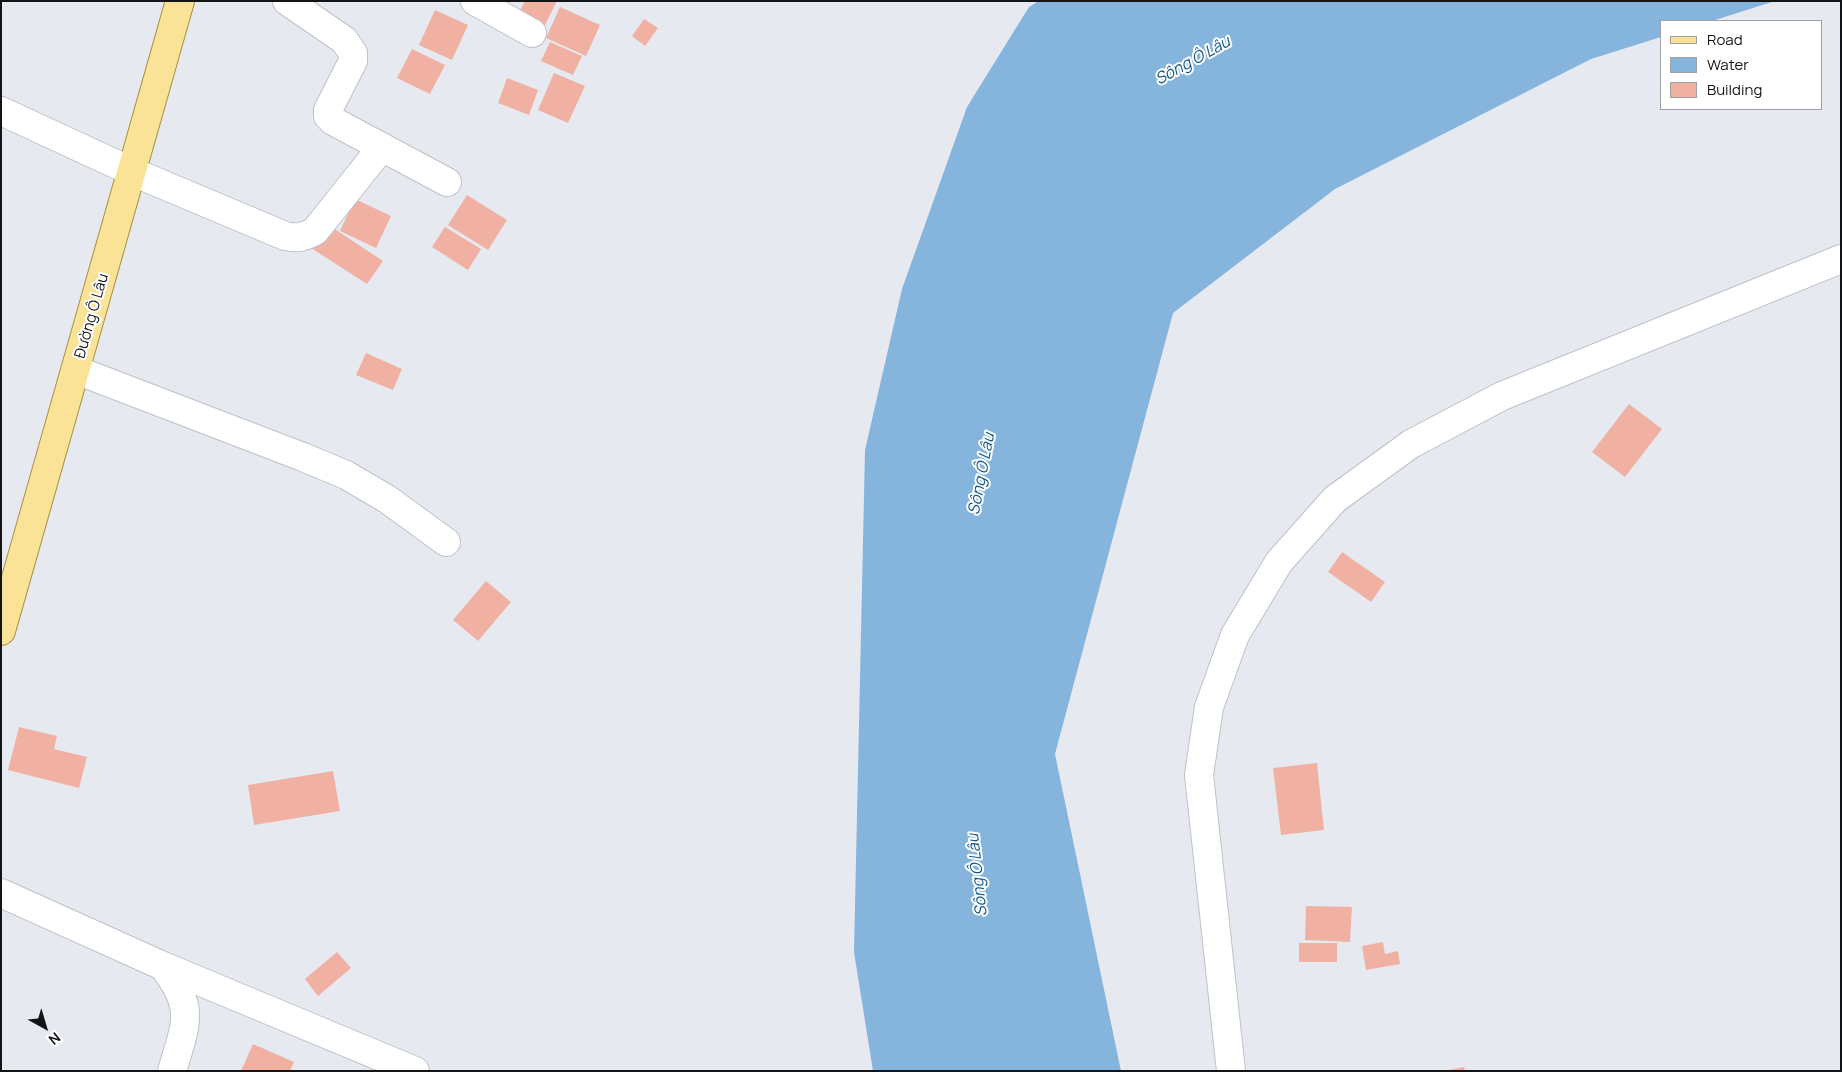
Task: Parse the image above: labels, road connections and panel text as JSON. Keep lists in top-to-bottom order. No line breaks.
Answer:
{"streets":{"main road":["Đường Ô Lâu"]},"water":["Sông Ô Lâu"],"legend":["Road","Water","Building"],"north":"bottom right"}
